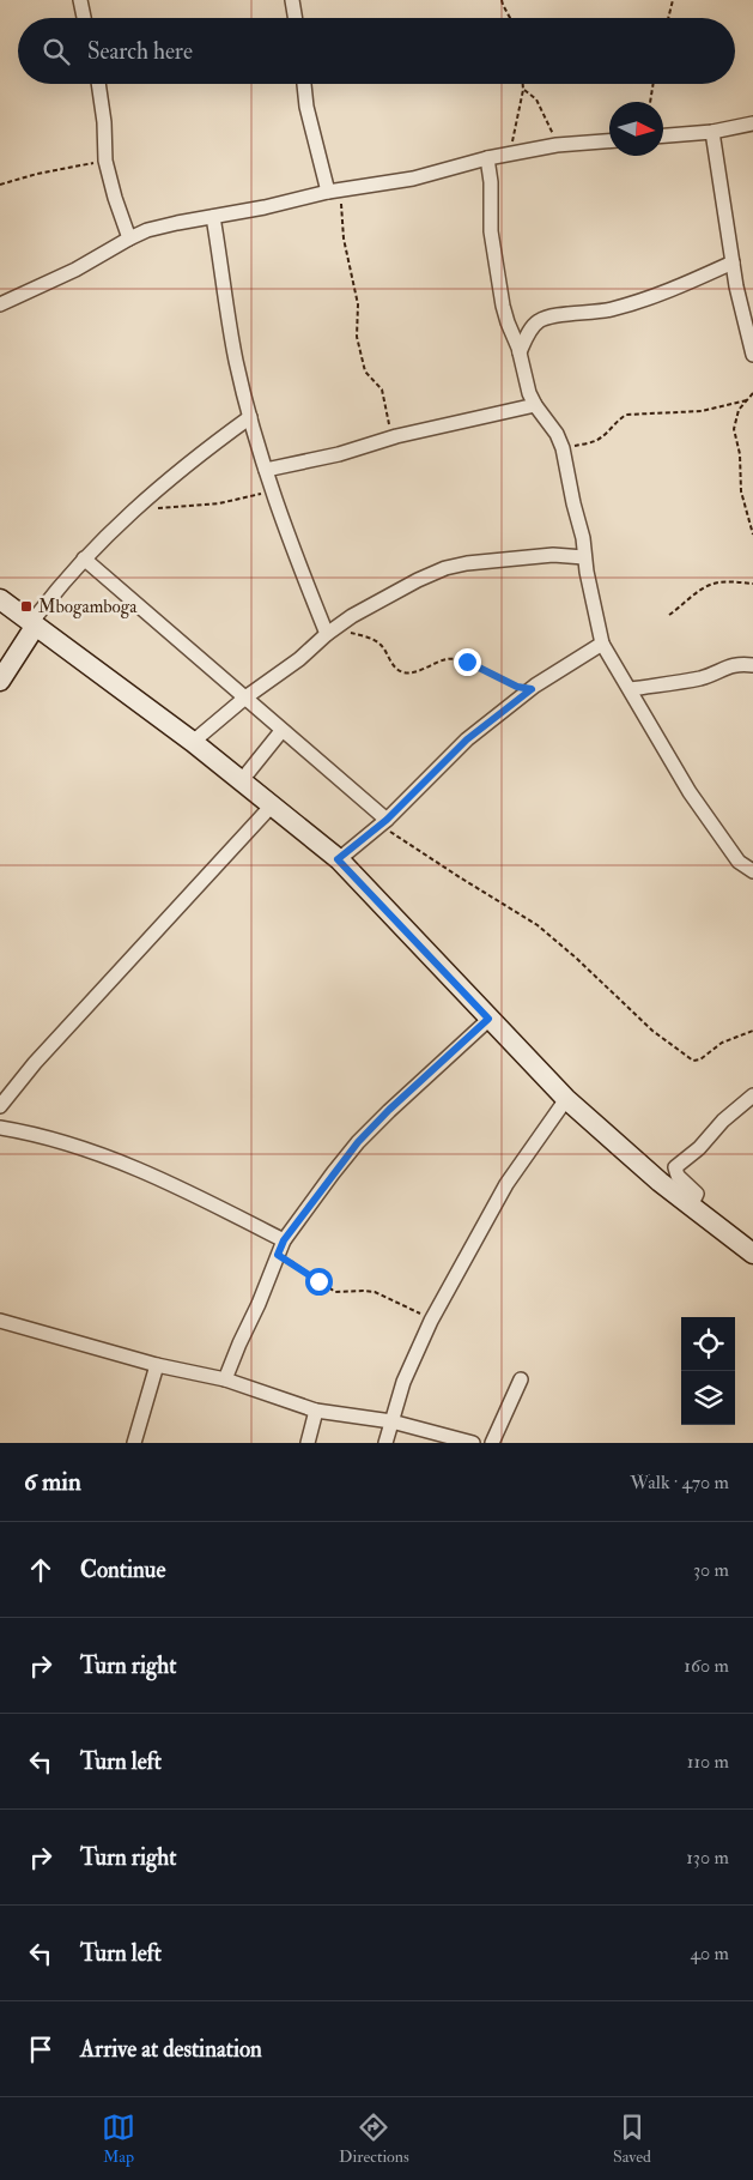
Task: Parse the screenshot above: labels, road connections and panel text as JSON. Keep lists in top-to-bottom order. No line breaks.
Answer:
{"places":{"transit":["Mbogamboga"]},"north":"right","page":{"search":"Search here","heading":["6 min","Walk · 470 m"],"list":[["Continue","30 m"],["Turn right","160 m"],["Turn left","110 m"],["Turn right","130 m"],["Turn left","40 m"],"Arrive at destination"],"nav":["Map","Directions","Saved"]}}
